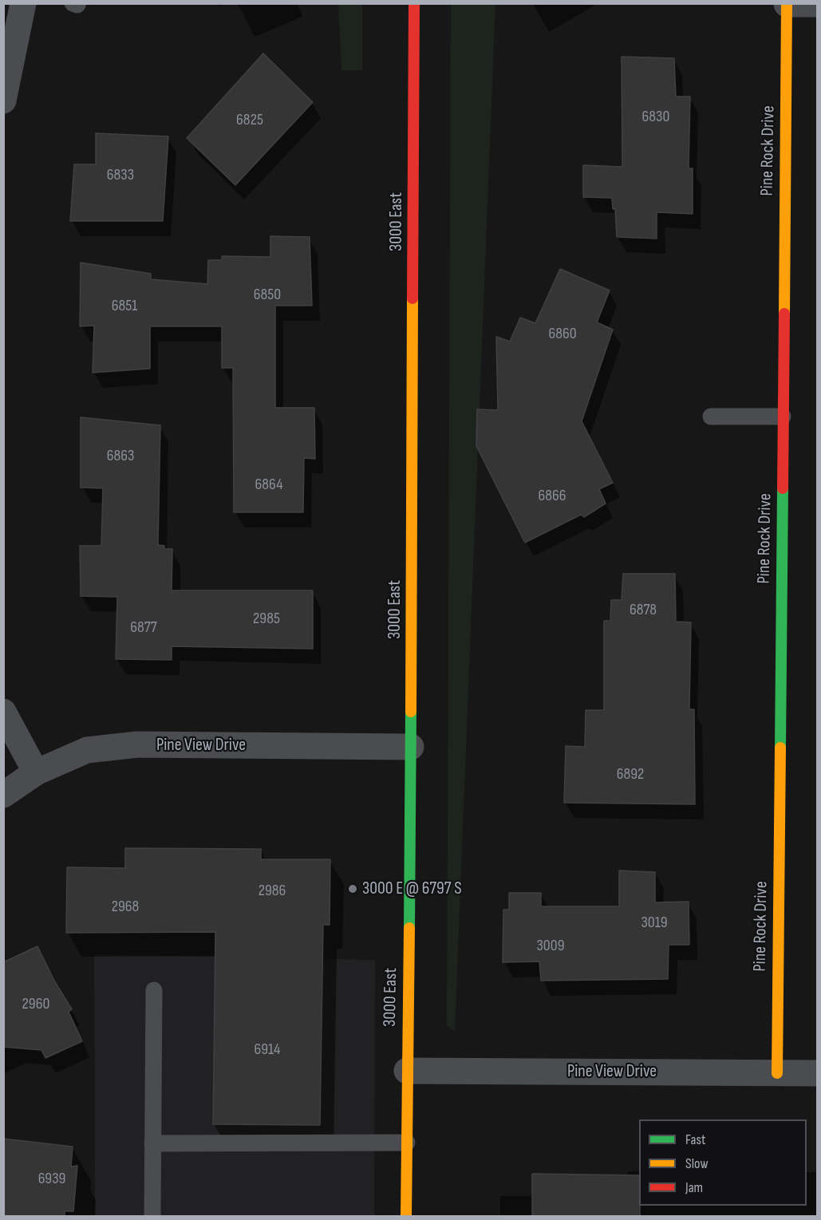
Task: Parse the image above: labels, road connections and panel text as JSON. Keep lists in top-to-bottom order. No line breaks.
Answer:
{"streets":{"main road":["Pine Rock Drive","3000 East"],"street":["Pine View Drive"]},"crossings":[["Pine Rock Drive","Pine View Drive"],["3000 East","Pine View Drive"]],"places":["3000 E @ 6797 S"],"house_numbers":["6830","6825","6833","6850","6851","6860","6863","6864","6866","6878","2985","6877","6892","2986","2968","3019","3009","2960","6914","6939"],"legend":["Fast","Slow","Jam"]}
